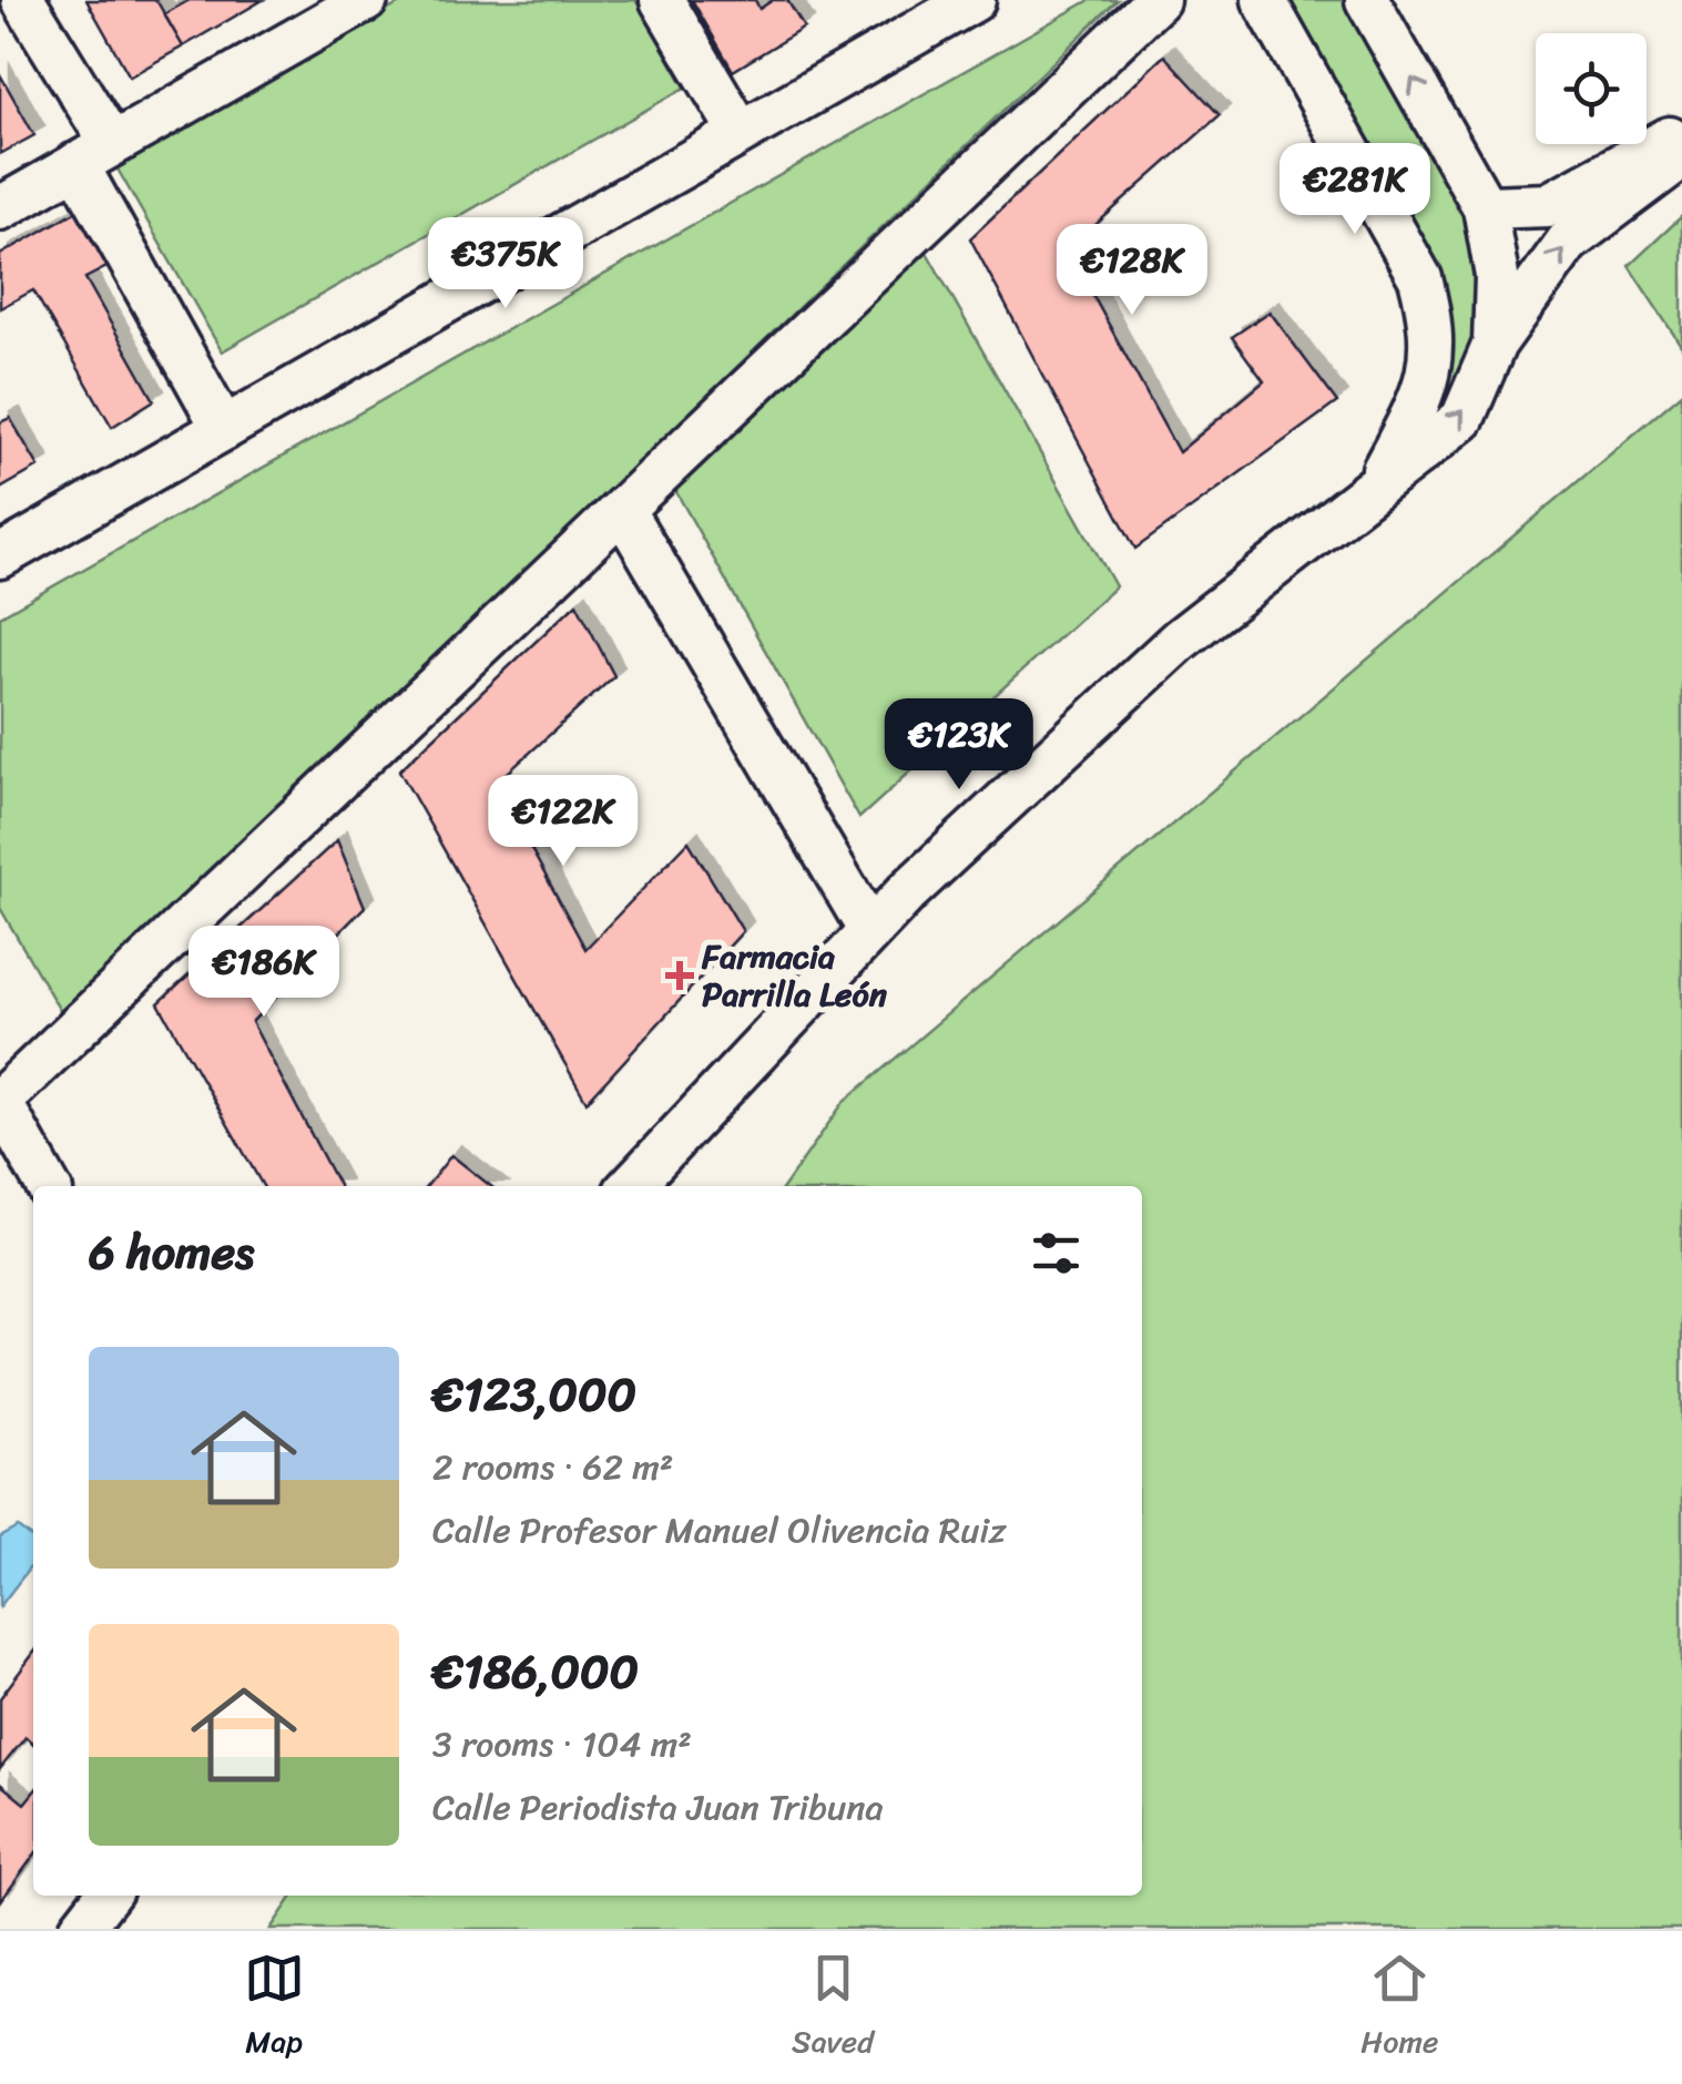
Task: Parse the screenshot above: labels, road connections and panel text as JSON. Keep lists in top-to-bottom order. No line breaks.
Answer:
{"places":{"health":["Farmacia Parrilla León"]},"page":{"price":["€281K","€375K","€128K","€123K","€122K","€186K"],"heading":"6 homes","list":[{"name":"€123,000","note":"2 rooms · 62 m² · Calle Profesor Manuel Olivencia Ruiz"},{"name":"€186,000","note":"3 rooms · 104 m² · Calle Periodista Juan Tribuna"}],"tabs":["Map","Saved","Home"]}}
